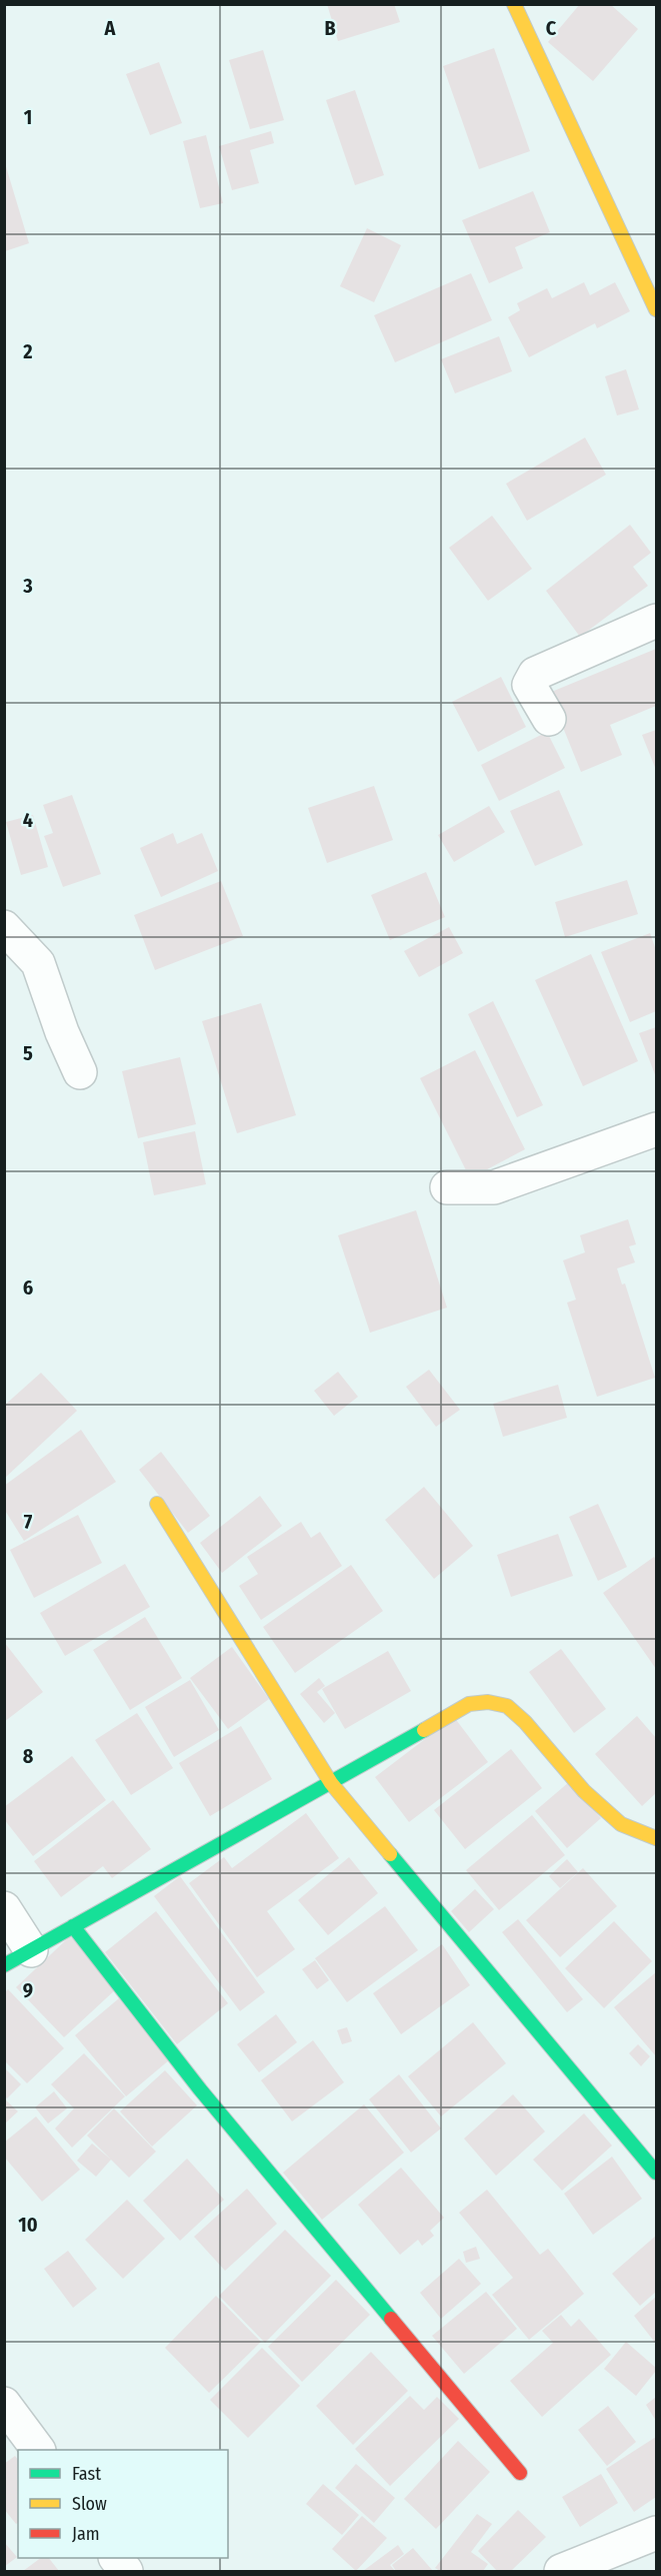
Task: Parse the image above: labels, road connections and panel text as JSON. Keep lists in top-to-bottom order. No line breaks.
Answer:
{"legend":["Fast","Slow","Jam"],"grid":{"columns":["A","B","C"],"rows":["1","2","3","4","5","6","7","8","9","10"]}}
